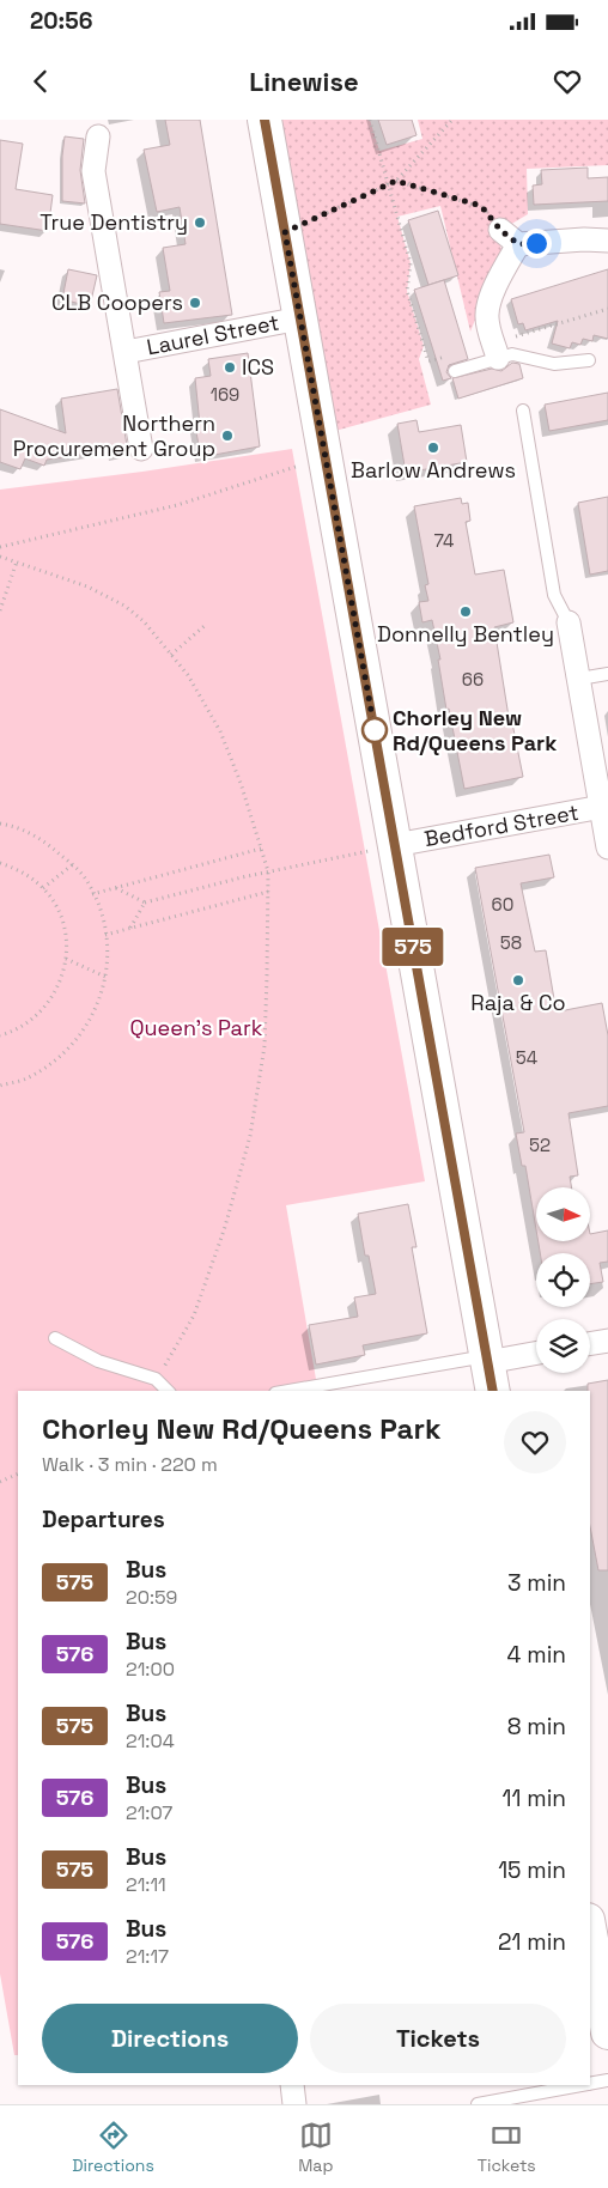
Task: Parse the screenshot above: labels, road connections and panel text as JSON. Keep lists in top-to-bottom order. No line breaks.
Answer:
{"streets":{"street":["Laurel Street","Bedford Street"]},"parks":["Queen's Park"],"places":["True Dentistry","CLB Coopers","ICS","Northern Procurement Group","Barlow Andrews","Donnelly Bentley","Chorley New Rd/Queens Park","Raja & Co"],"lines":["bus line 575"],"house_numbers":["169","74","66","60","58","54","52"],"north":"right","page":{"status":"20:56","header":"Linewise","on_map":"575","heading":[["Chorley New Rd/Queens Park","Walk · 3 min · 220 m"],"Departures"],"list":[{"mark":"575","name":"Bus","note":"20:59","value":"3 min"},{"mark":"576","name":"Bus","note":"21:00","value":"4 min"},{"mark":"575","name":"Bus","note":"21:04","value":"8 min"},{"mark":"576","name":"Bus","note":"21:07","value":"11 min"},{"mark":"575","name":"Bus","note":"21:11","value":"15 min"},{"mark":"576","name":"Bus","note":"21:17","value":"21 min"}],"buttons":["Directions","Tickets"],"tabs":["Directions","Map","Tickets"]}}
